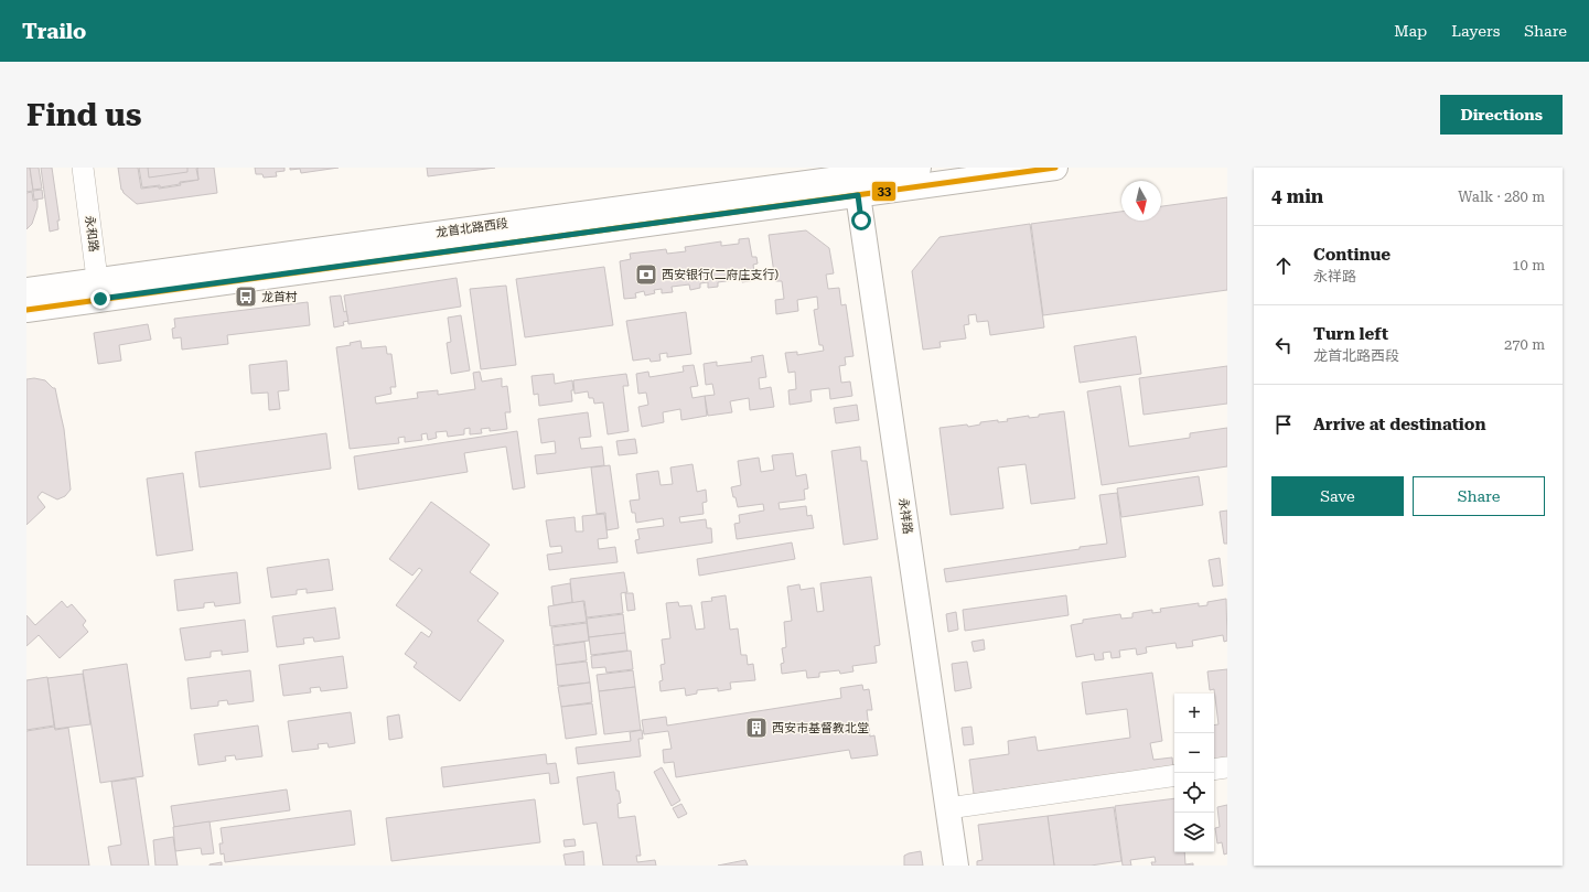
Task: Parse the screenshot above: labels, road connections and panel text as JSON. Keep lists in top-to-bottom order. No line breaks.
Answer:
{"streets":{"street":["龙首北路西段","永和路","永祥路"]},"crossings":[["龙首北路西段","永和路"],["龙首北路西段","永祥路"]],"places":{"bank":["西安银行(二府庄支行)"],"bus stop":["龙首村"],"building":["西安市基督教北堂"]},"lines":["transit line 33"],"north":"bottom","page":{"header":"Trailo","nav":["Map","Layers","Share"],"buttons":["Directions",["Save","Share"]],"title":"Find us","heading":["4 min","Walk · 280 m"],"list":[["Continue","永祥路","10 m"],["Turn left","龙首北路西段","270 m"],"Arrive at destination"],"map_buttons":["+","−"]}}
